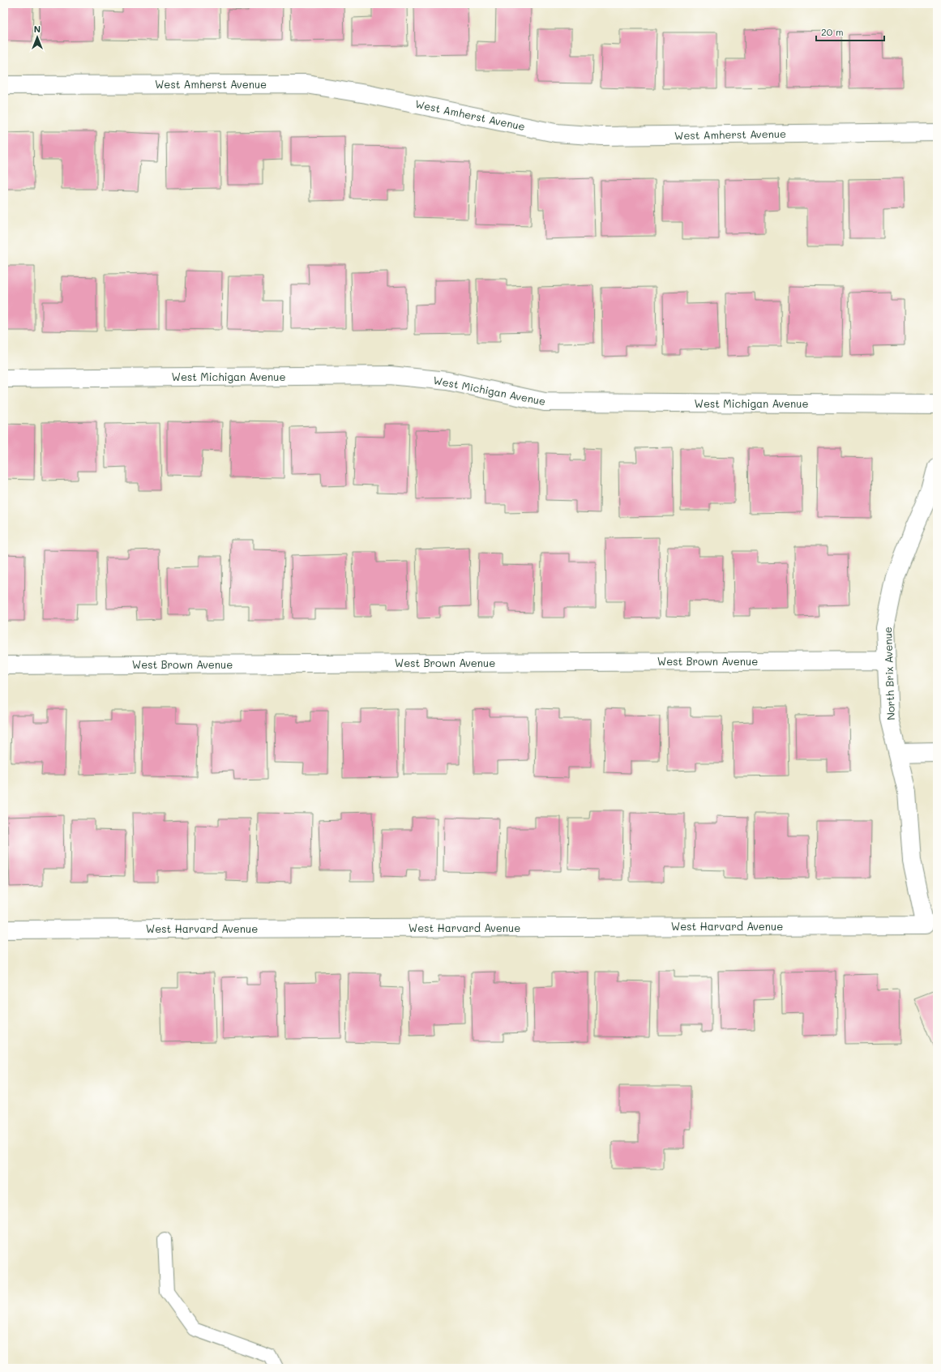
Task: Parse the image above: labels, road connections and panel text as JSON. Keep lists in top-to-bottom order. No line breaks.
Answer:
{"streets":{"street":["West Amherst Avenue","West Michigan Avenue","West Brown Avenue","North Brix Avenue","West Harvard Avenue"]},"crossings":[["West Brown Avenue","North Brix Avenue"],["North Brix Avenue","West Harvard Avenue"]],"scale_bar":"20 m","north":"top"}
